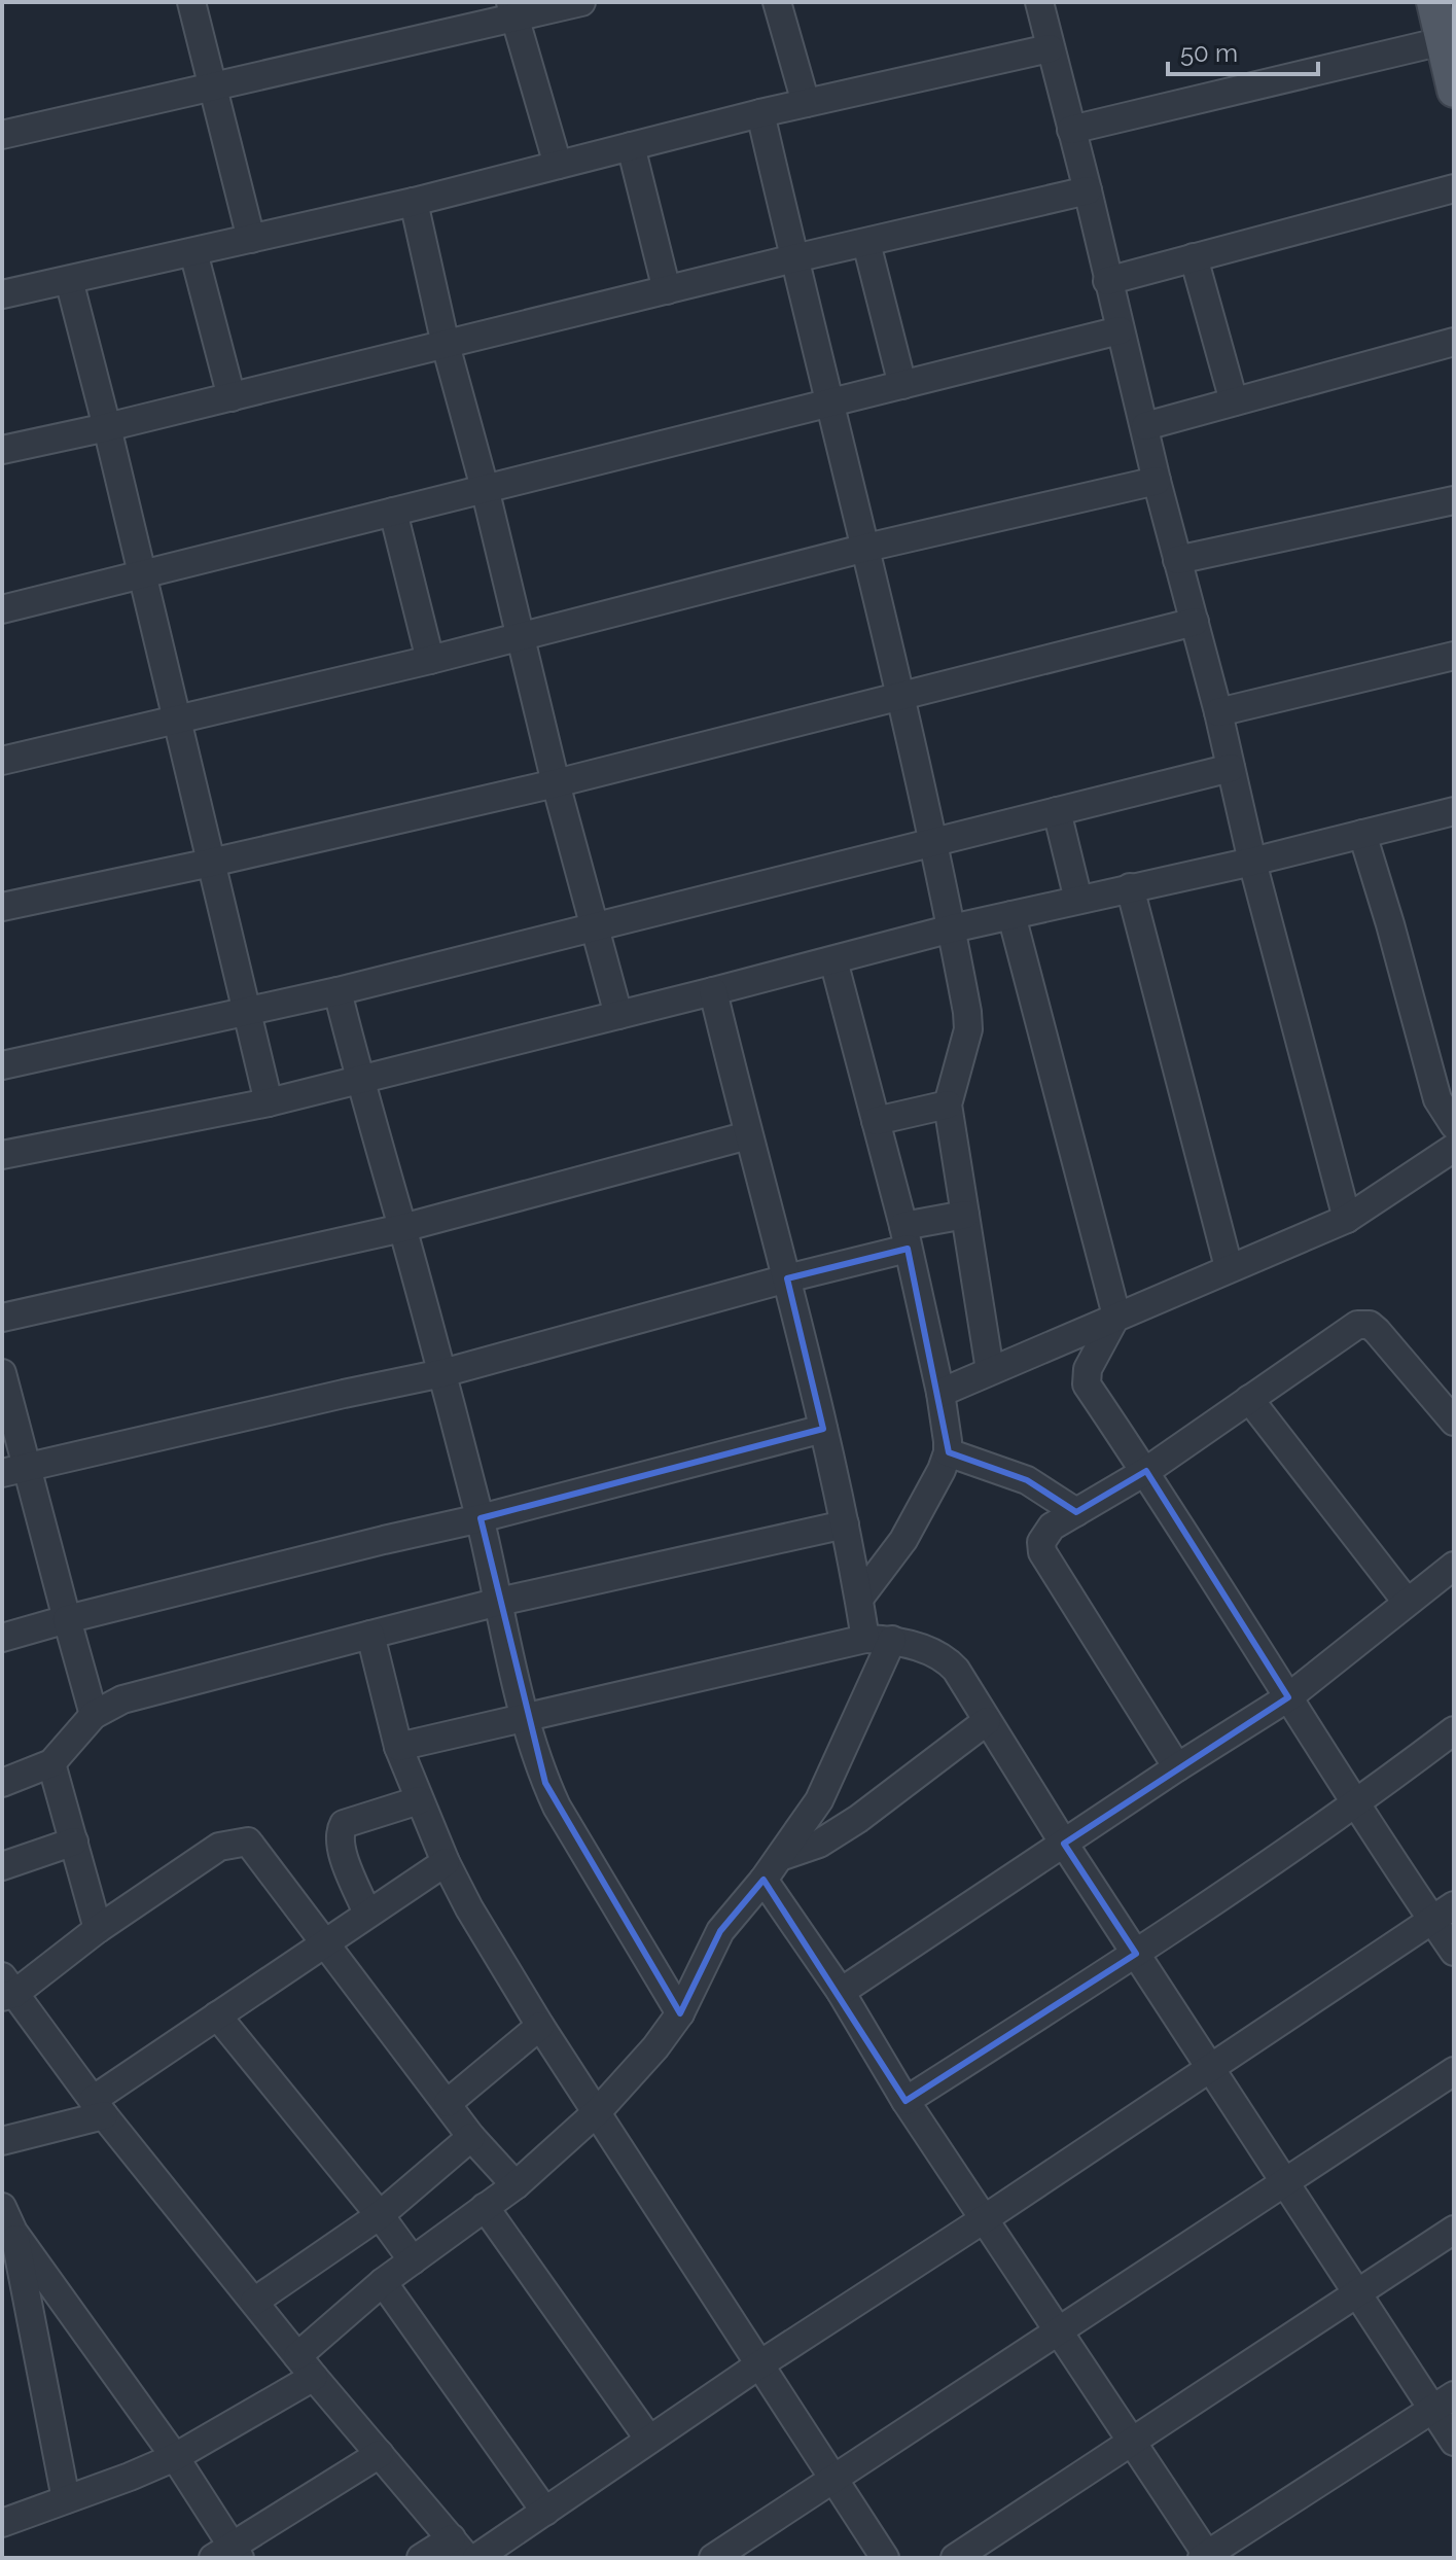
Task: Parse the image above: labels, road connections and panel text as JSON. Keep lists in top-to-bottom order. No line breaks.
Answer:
{"scale_bar":"50 m"}
